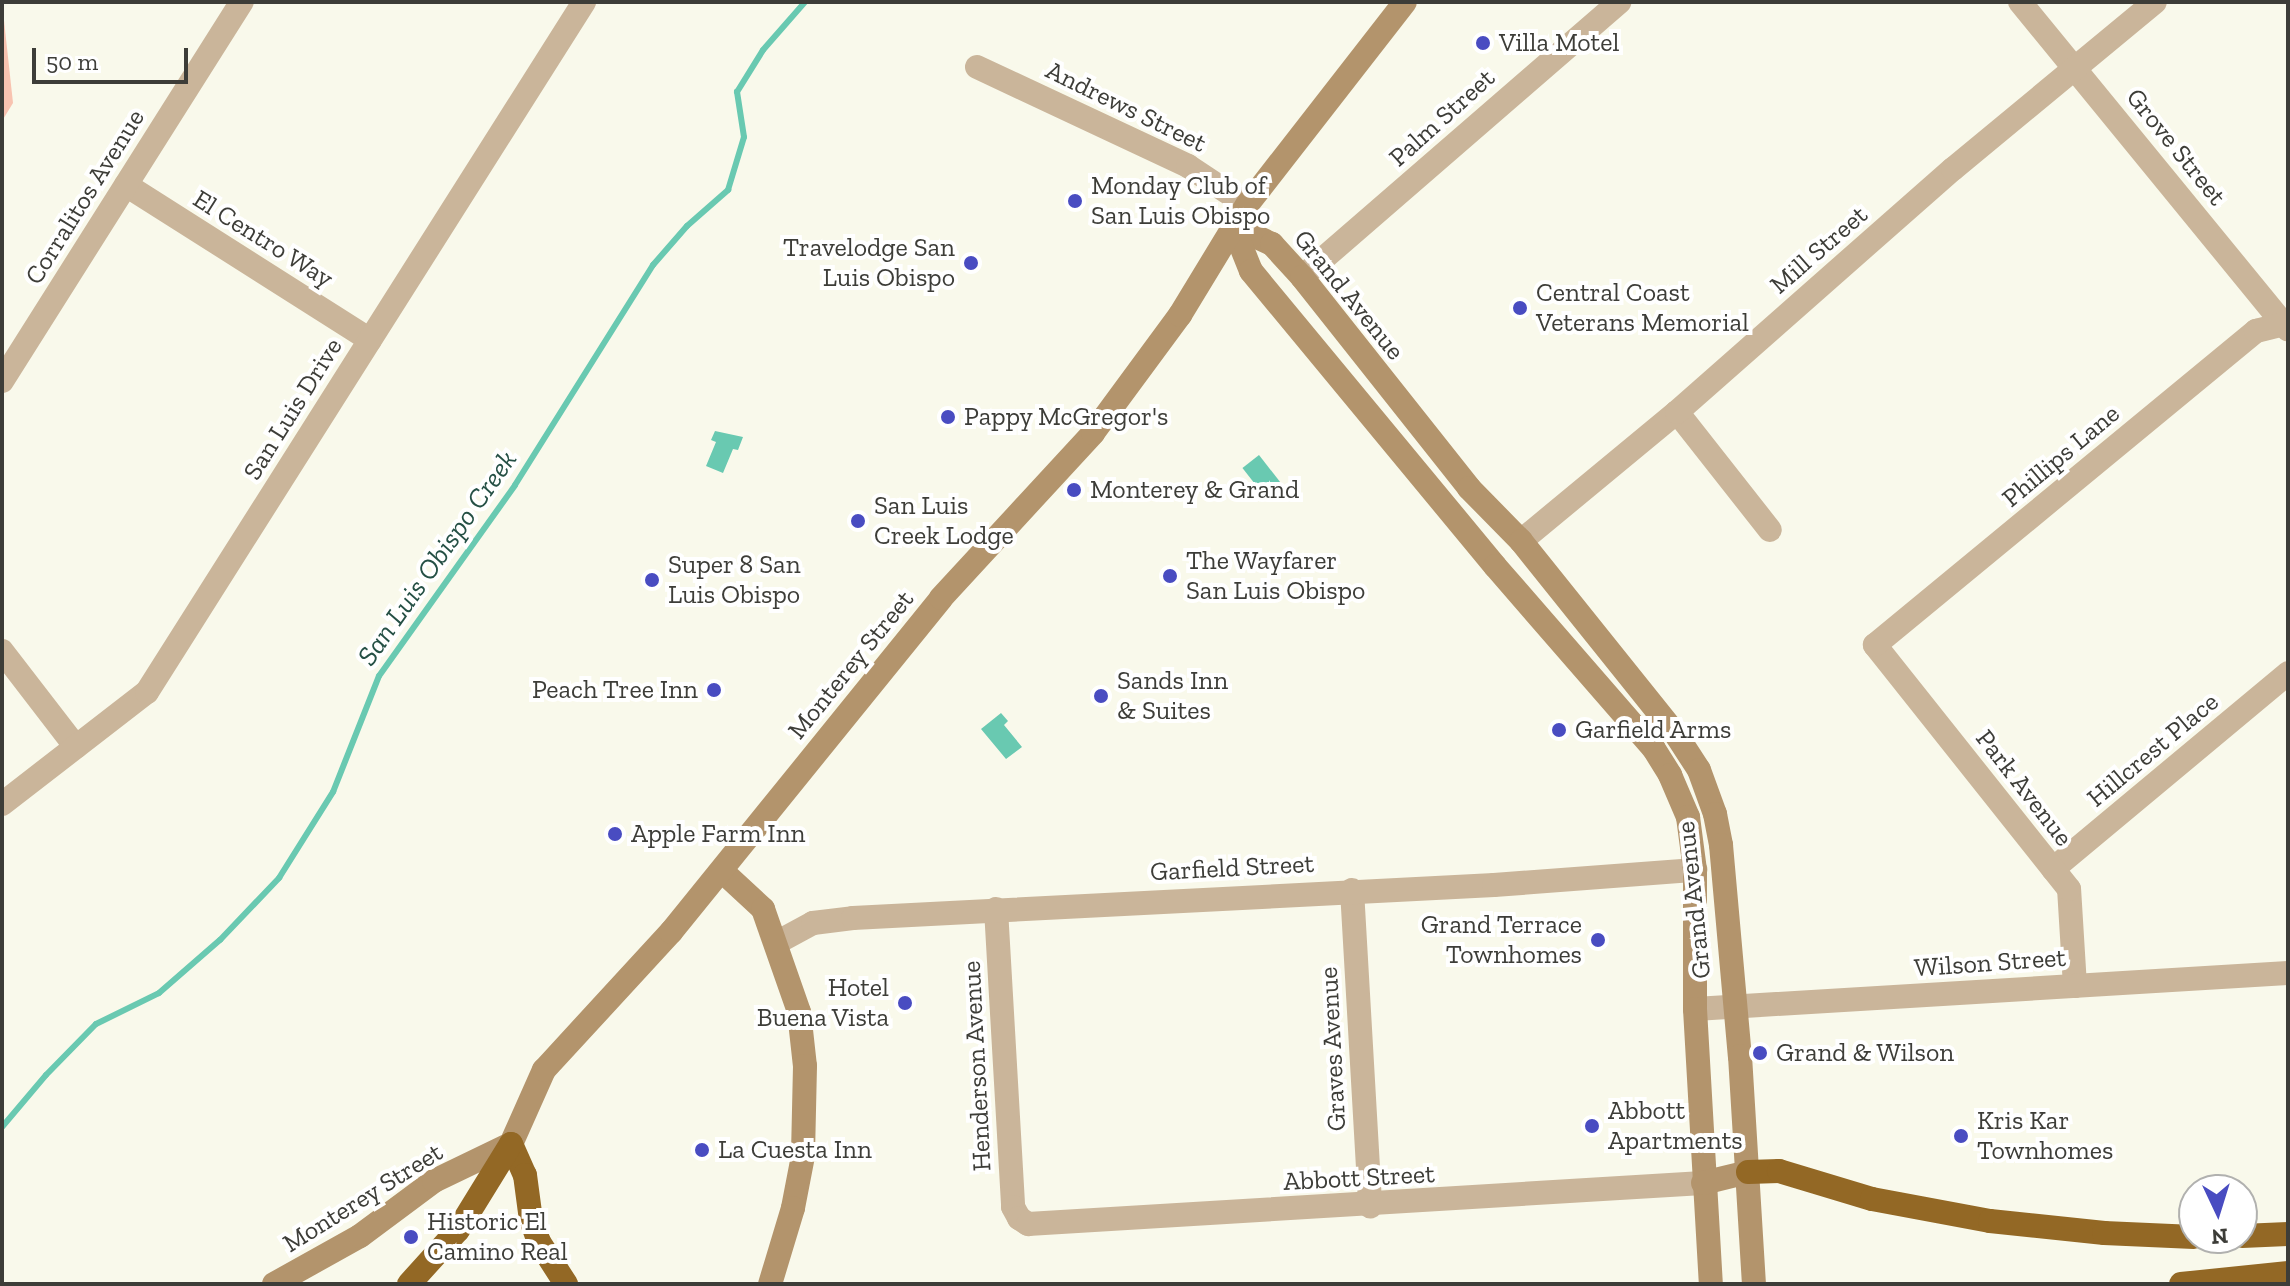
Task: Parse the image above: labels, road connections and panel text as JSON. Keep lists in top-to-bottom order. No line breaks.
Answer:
{"streets":{"street":["Andrews Street","Palm Street","Grove Street","Corralitos Avenue","El Centro Way","Mill Street","Grand Avenue","San Luis Drive","Phillips Lane","Monterey Street","Hillcrest Place","Park Avenue","Garfield Street","Wilson Street","Graves Avenue","Henderson Avenue","Abbott Street"]},"crossings":[["Andrews Street","Monterey Street"],["Palm Street","Grand Avenue"],["Grove Street","Mill Street"],["Grove Street","Phillips Lane"],["Corralitos Avenue","El Centro Way"],["El Centro Way","San Luis Drive"],["Mill Street","Grand Avenue"],["Grand Avenue","Monterey Street"],["Grand Avenue","Garfield Street"],["Grand Avenue","Wilson Street"],["Grand Avenue","Abbott Street"],["Phillips Lane","Park Avenue"],["Hillcrest Place","Park Avenue"],["Park Avenue","Wilson Street"],["Garfield Street","Graves Avenue"],["Garfield Street","Henderson Avenue"],["Graves Avenue","Abbott Street"],["Henderson Avenue","Abbott Street"]],"water":["San Luis Obispo Creek"],"places":["Villa Motel","Monday Club of San Luis Obispo","Travelodge San Luis Obispo","Central Coast Veterans Memorial","Pappy McGregor's","Monterey & Grand","San Luis Creek Lodge","The Wayfarer San Luis Obispo","Super 8 San Luis Obispo","Peach Tree Inn","Sands Inn & Suites","Garfield Arms","Apple Farm Inn","Grand Terrace Townhomes","Hotel Buena Vista","Grand & Wilson","Abbott Apartments","Kris Kar Townhomes","La Cuesta Inn","Historic El Camino Real"],"scale_bar":"50 m","north":"bottom"}
